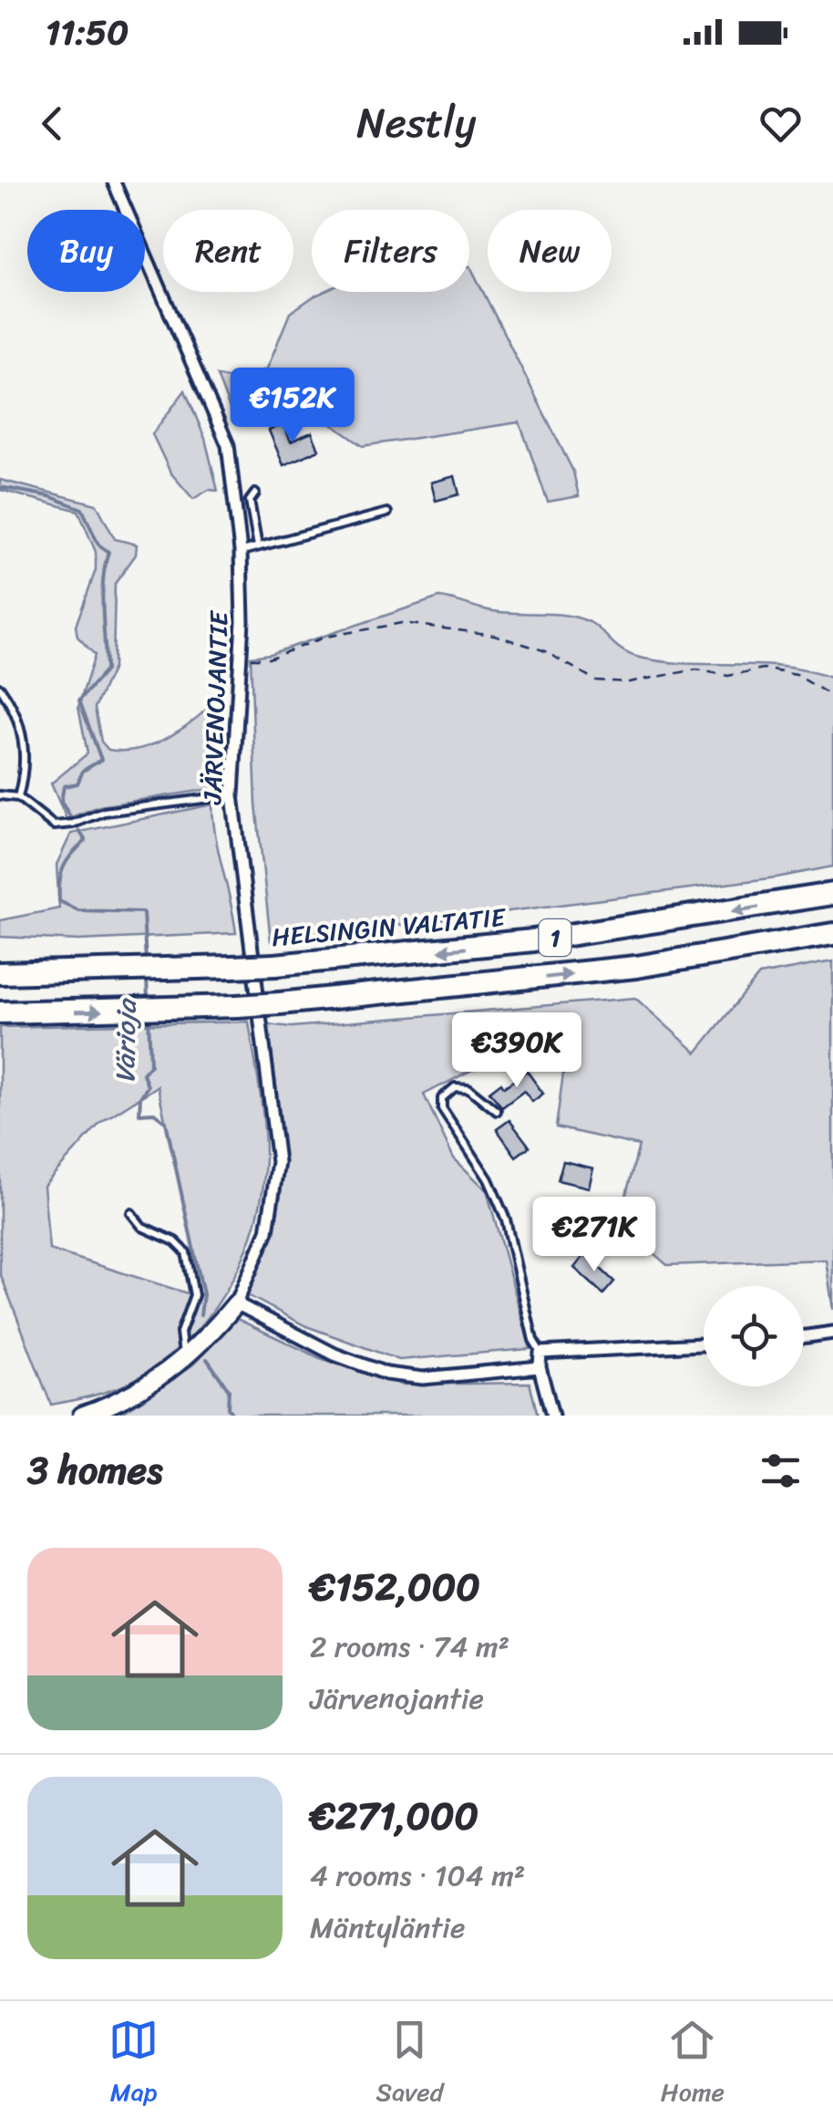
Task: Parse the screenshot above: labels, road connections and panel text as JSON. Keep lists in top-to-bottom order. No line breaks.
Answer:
{"streets":{"highway":["HELSINGIN VALTATIE","1"],"street":["JÄRVENOJANTIE"]},"water":["Värioja"],"page":{"status":"11:50","header":"Nestly","chip":["Buy","Rent","Filters","New"],"price":["€152K","€390K","€271K"],"heading":"3 homes","list":[{"name":"€152,000","note":"2 rooms · 74 m² · Järvenojantie"},{"name":"€271,000","note":"4 rooms · 104 m² · Mäntyläntie"}],"tabs":["Map","Saved","Home"]}}
